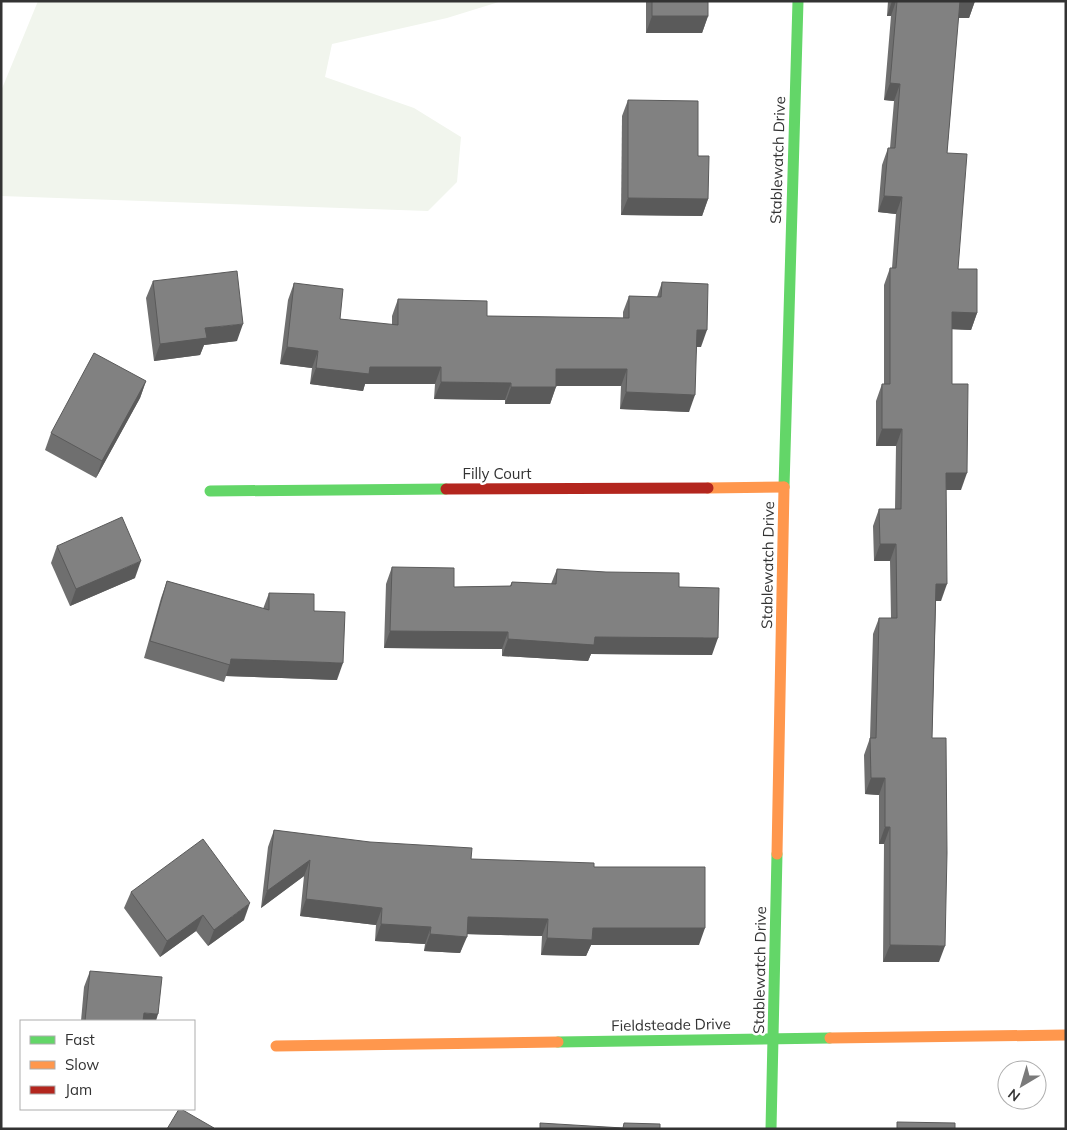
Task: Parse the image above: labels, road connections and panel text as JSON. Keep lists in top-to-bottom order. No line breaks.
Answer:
{"streets":{"street":["Stablewatch Drive","Filly Court","Fieldsteade Drive"]},"crossings":[["Stablewatch Drive","Filly Court"],["Stablewatch Drive","Fieldsteade Drive"]],"legend":["Fast","Slow","Jam"],"north":"bottom left"}
